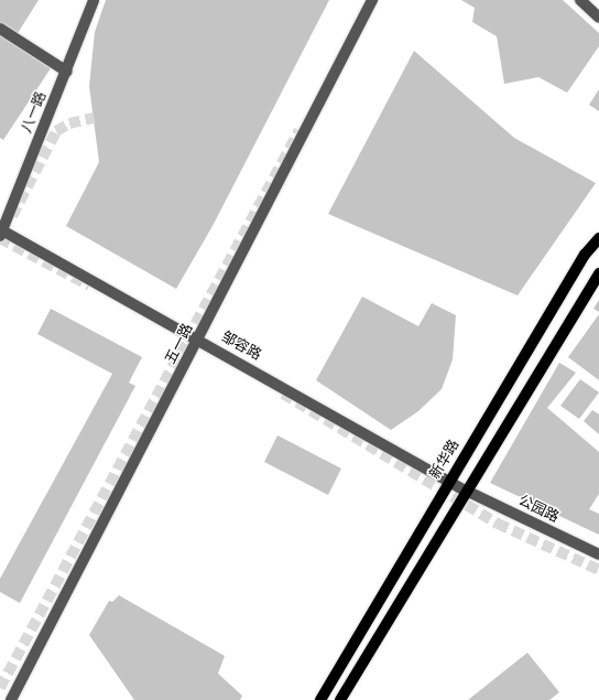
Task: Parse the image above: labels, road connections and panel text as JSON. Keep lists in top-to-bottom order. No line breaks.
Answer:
{"streets":{"main road":["新华路"],"street":["八一路","五一路","邹容路","公园路"]},"crossings":[["八一路","邹容路"],["五一路","邹容路"],["邹容路","新华路"],["邹容路","公园路"]]}
